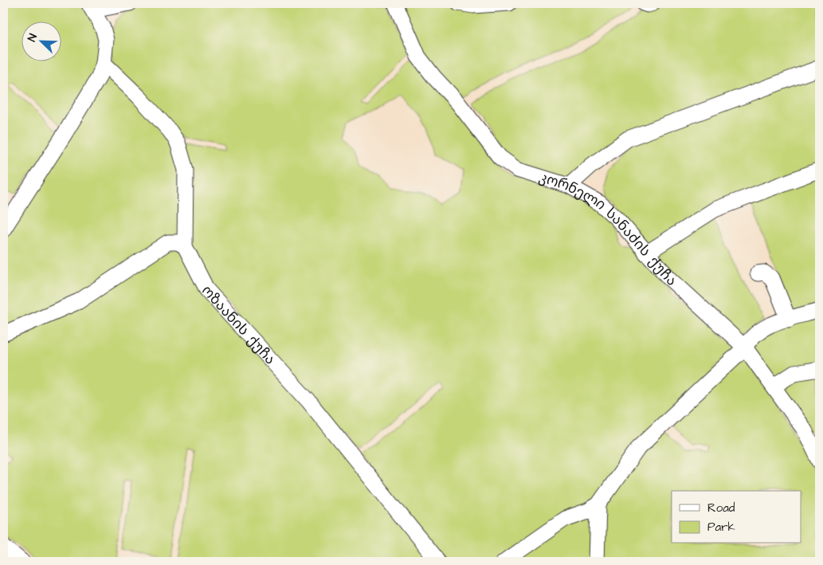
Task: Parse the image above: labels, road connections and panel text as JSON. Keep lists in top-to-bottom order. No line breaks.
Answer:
{"streets":{"street":["კორნელი სანაძის ქუჩა","ოზაანის ქუჩა"]},"legend":["Road","Park"],"north":"top left"}
